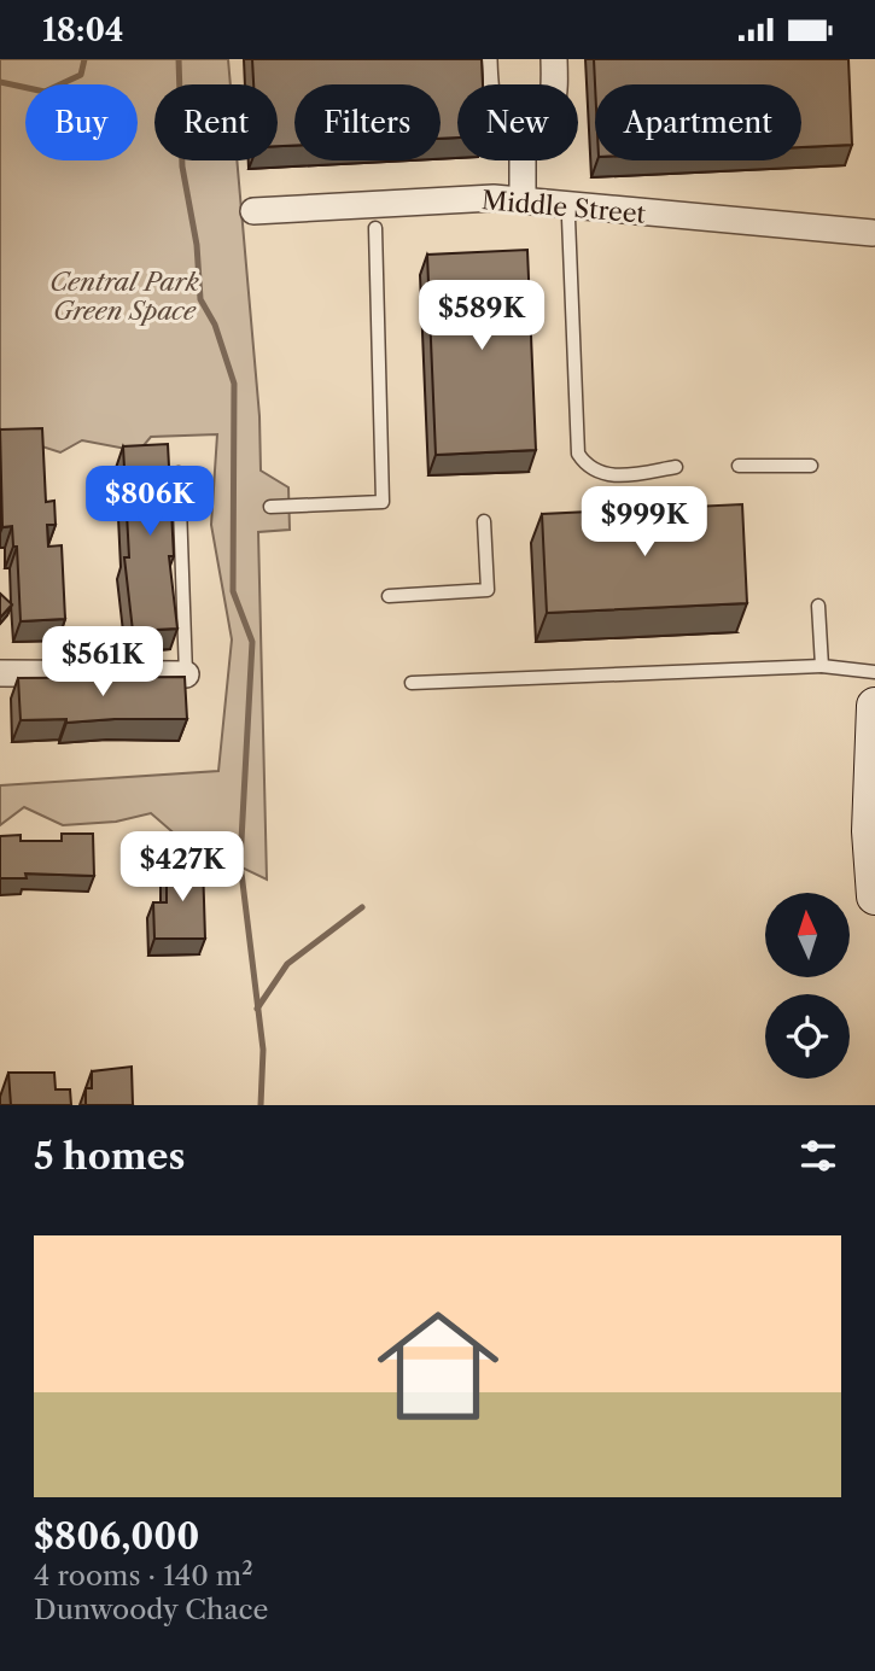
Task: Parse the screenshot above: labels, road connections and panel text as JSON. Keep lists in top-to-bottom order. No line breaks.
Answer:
{"streets":{"street":["Middle Street"]},"parks":["Central Park Green Space"],"north":"top","page":{"status":"18:04","chip":["Buy","Rent","Filters","New","Apartment"],"price":["$589K","$806K","$999K","$561K","$427K"],"heading":"5 homes","list":[{"name":"$806,000","note":"4 rooms · 140 m² · Dunwoody Chace"}]}}
